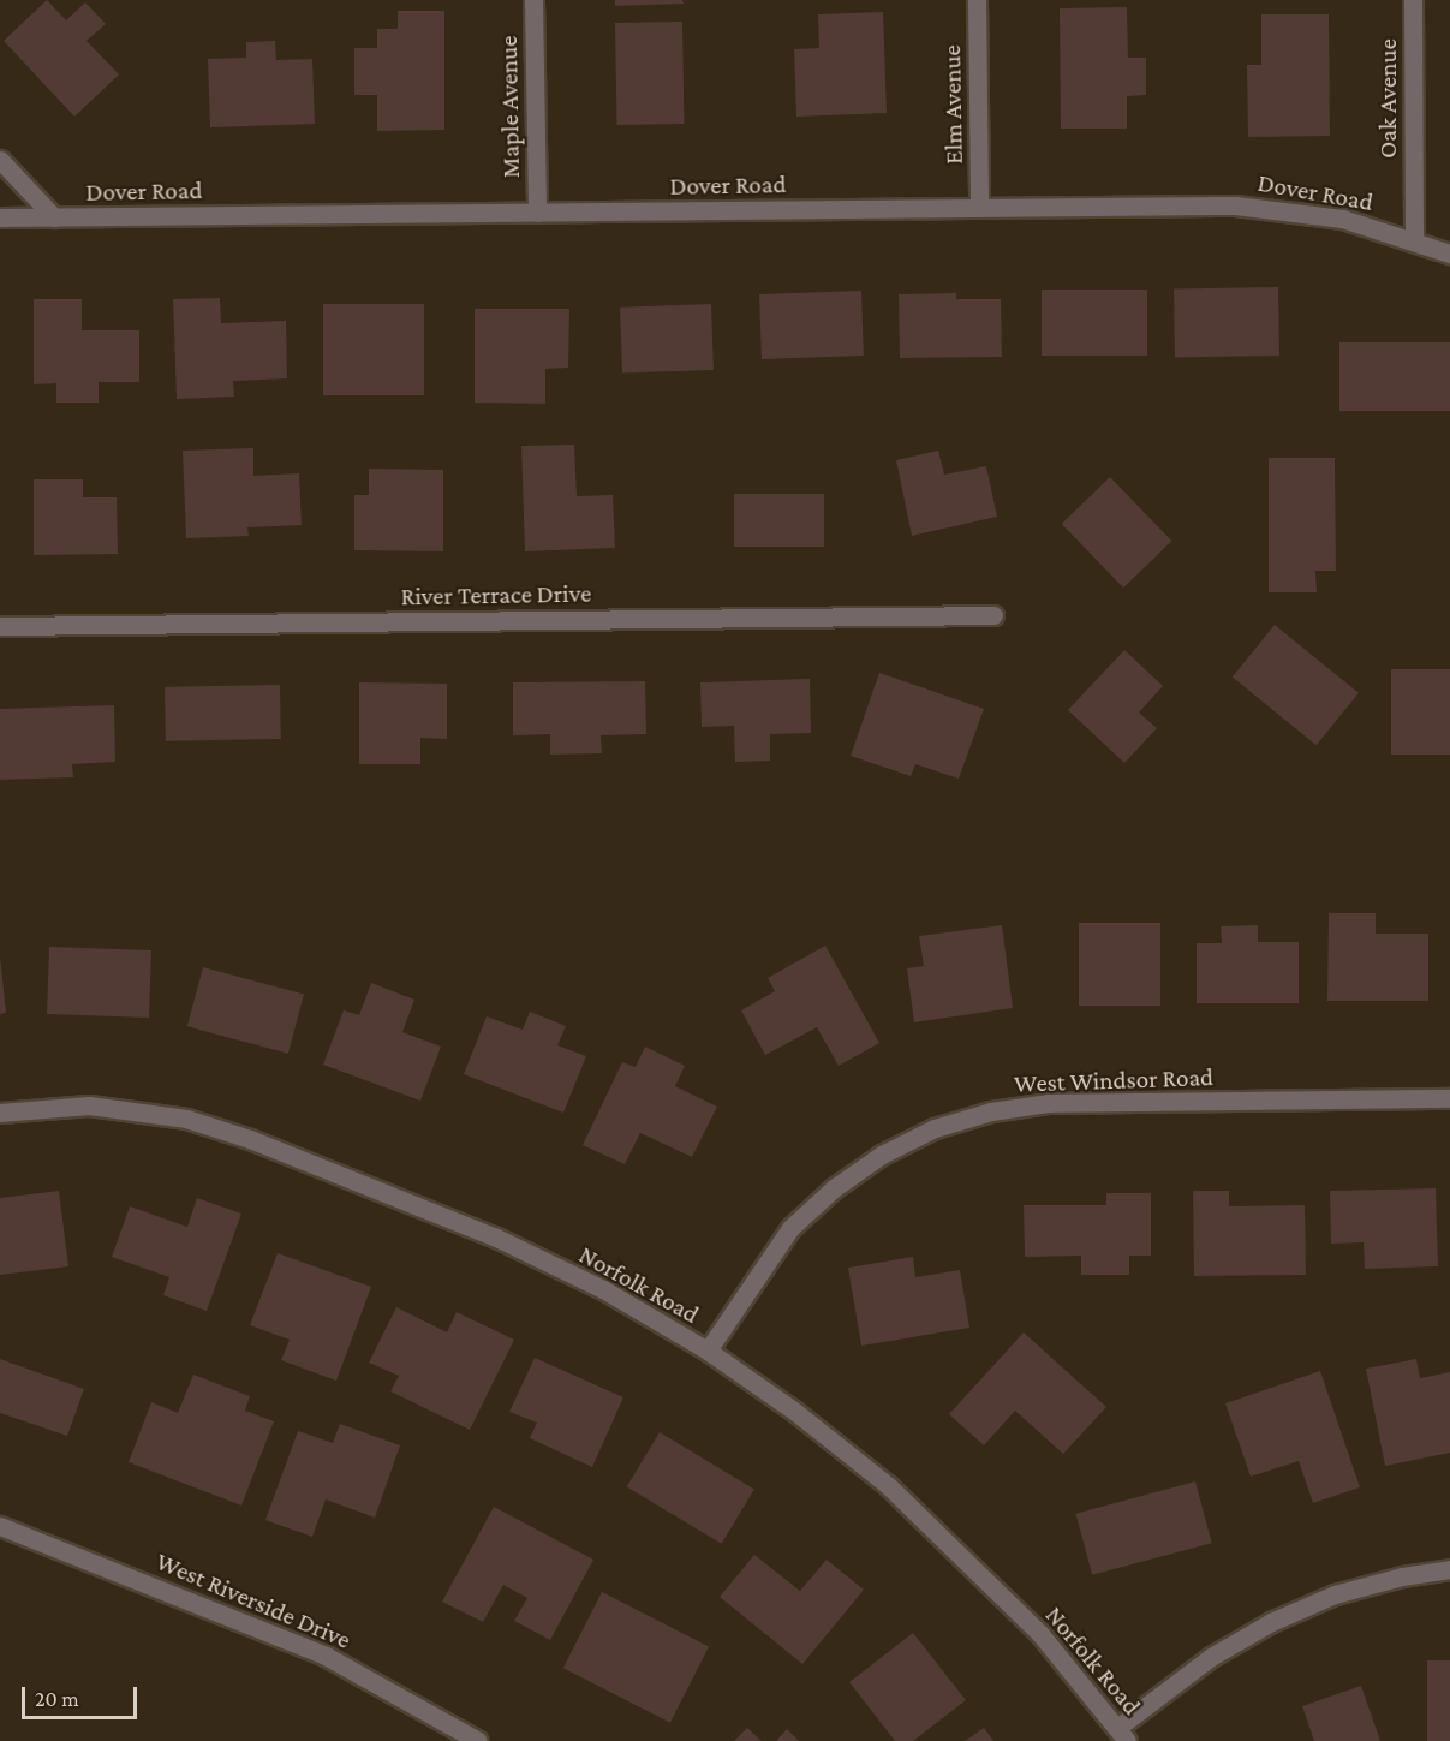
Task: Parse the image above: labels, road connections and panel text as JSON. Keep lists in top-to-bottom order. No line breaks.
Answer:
{"streets":{"street":["Oak Avenue","Elm Avenue","Maple Avenue","Dover Road","River Terrace Drive","West Windsor Road","Norfolk Road","West Riverside Drive"]},"crossings":[["Oak Avenue","Dover Road"],["Elm Avenue","Dover Road"],["Maple Avenue","Dover Road"],["West Windsor Road","Norfolk Road"]],"scale_bar":"20 m"}
